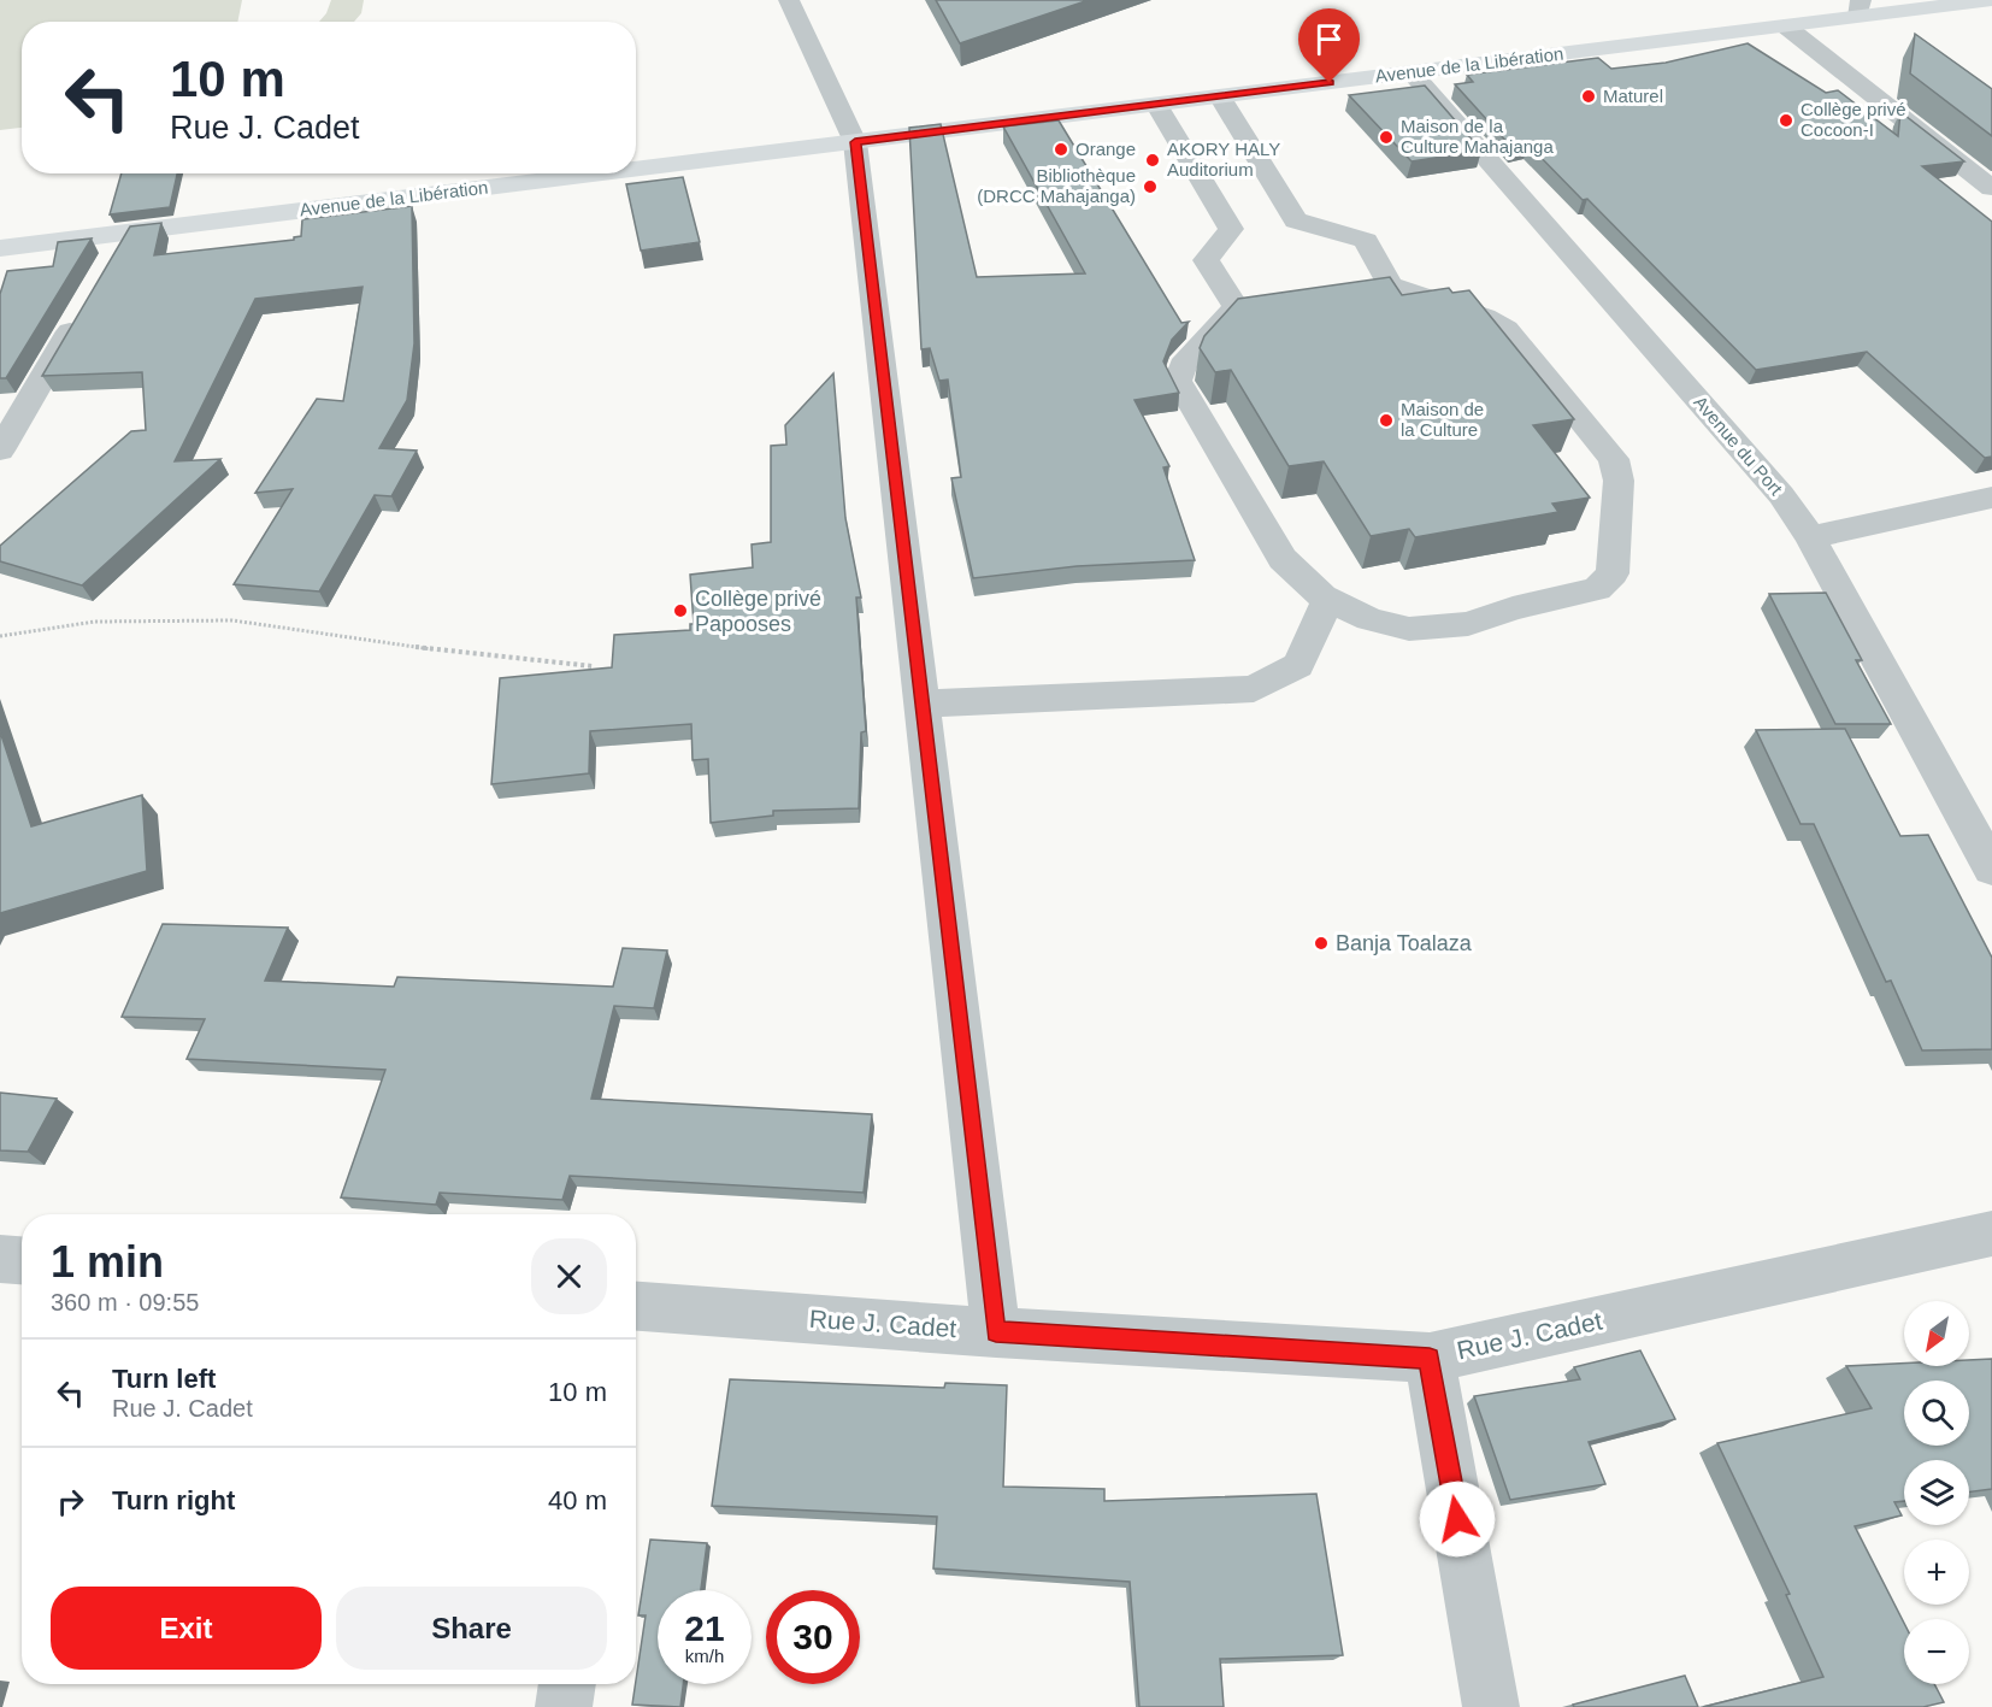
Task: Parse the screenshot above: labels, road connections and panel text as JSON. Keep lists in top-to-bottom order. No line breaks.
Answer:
{"streets":{"main road":["Avenue de la Libération"],"street":["Avenue du Port","Rue J. Cadet"]},"crossings":[["Avenue de la Libération","Avenue du Port"]],"places":["Maturel","Collège privé Cocoon-I","Maison de la Culture Mahajanga","Orange","AKORY HALY Auditorium","Bibliothèque (DRCC Mahajanga)","Maison de la Culture","Collège privé Papooses","Banja Toalaza"],"north":"bottom left","page":{"turn":["10 m","Rue J. Cadet"],"heading":["1 min","360 m · 09:55"],"map_buttons":["+","−"],"list":[{"name":"Turn left","note":"Rue J. Cadet","value":"10 m"},{"name":"Turn right","value":"40 m"}],"buttons":["Exit","Share"],"speed":"21 km/h","limit":"30"}}
